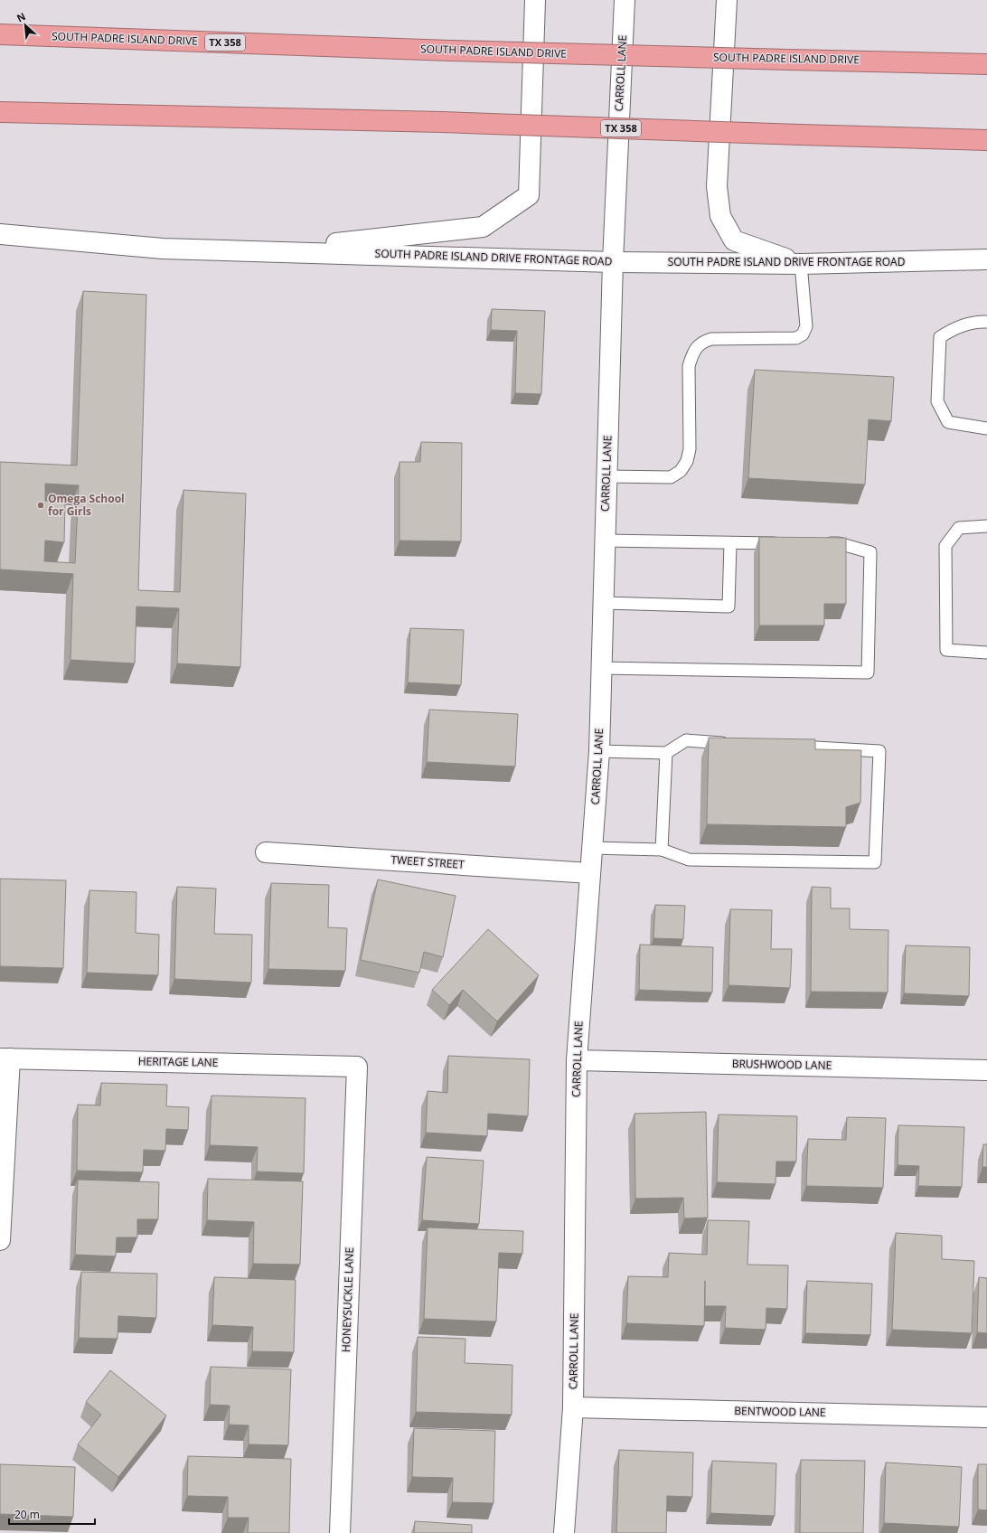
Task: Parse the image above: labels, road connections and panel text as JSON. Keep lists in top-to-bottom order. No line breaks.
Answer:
{"streets":{"highway":["SOUTH PADRE ISLAND DRIVE","TX 358"],"street":["CARROLL LANE","SOUTH PADRE ISLAND DRIVE FRONTAGE ROAD","TWEET STREET","HERITAGE LANE","BRUSHWOOD LANE","HONEYSUCKLE LANE","BENTWOOD LANE"]},"crossings":[["CARROLL LANE","SOUTH PADRE ISLAND DRIVE FRONTAGE ROAD"],["CARROLL LANE","TWEET STREET"],["CARROLL LANE","BRUSHWOOD LANE"],["CARROLL LANE","BENTWOOD LANE"],["HERITAGE LANE","HONEYSUCKLE LANE"]],"places":["Omega School for Girls"],"scale_bar":"20 m","north":"top left"}
